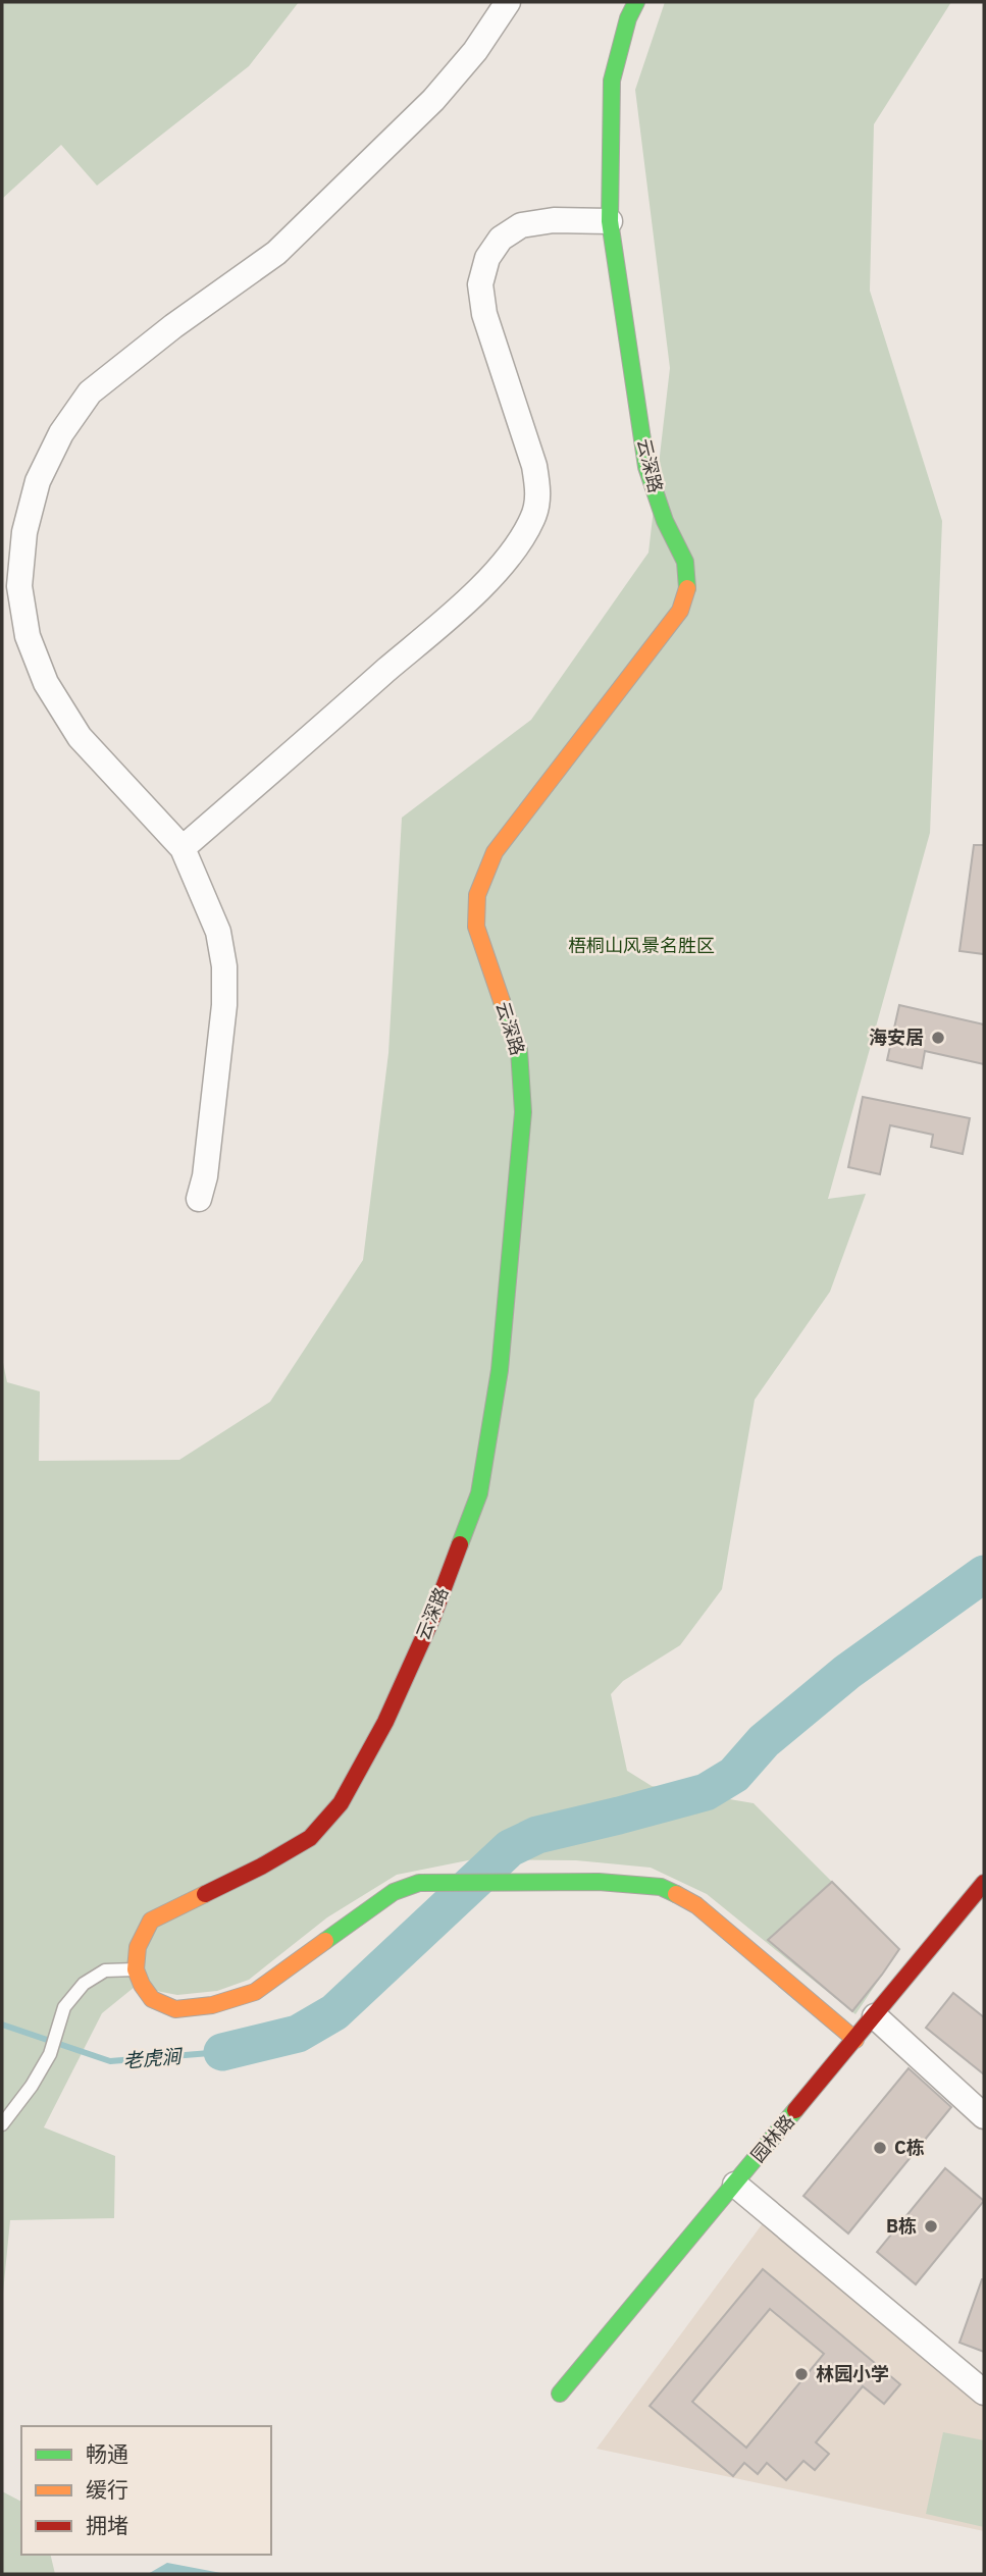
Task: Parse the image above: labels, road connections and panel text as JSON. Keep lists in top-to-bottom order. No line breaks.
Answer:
{"streets":{"street":["云深路","园林路"]},"water":["老虎涧"],"parks":["梧桐山风景名胜区"],"places":["海安居","C栋","B栋","林园小学"],"legend":["畅通","缓行","拥堵"]}
